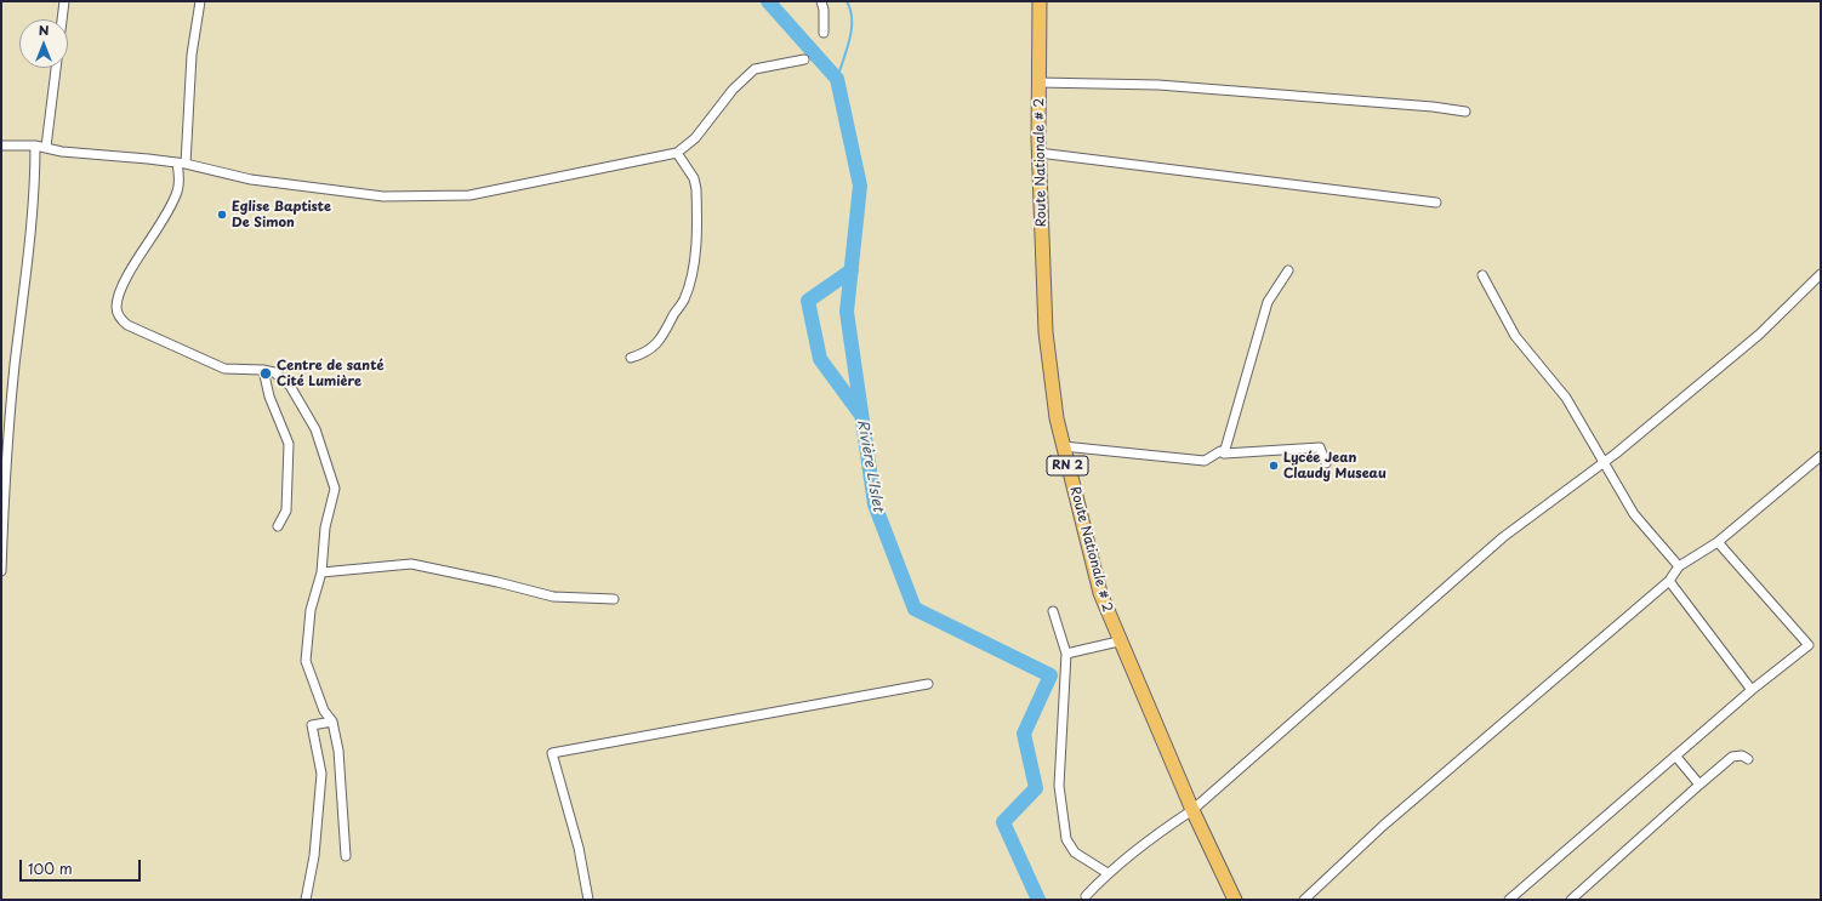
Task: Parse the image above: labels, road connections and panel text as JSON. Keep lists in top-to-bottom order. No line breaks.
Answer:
{"streets":{"main road":["Route Nationale # 2","RN 2"]},"water":["Rivière L'Islet"],"places":["Eglise Baptiste De Simon","Centre de santé Cité Lumière","Lycée Jean Claudy Museau"],"scale_bar":"100 m","north":"top"}
